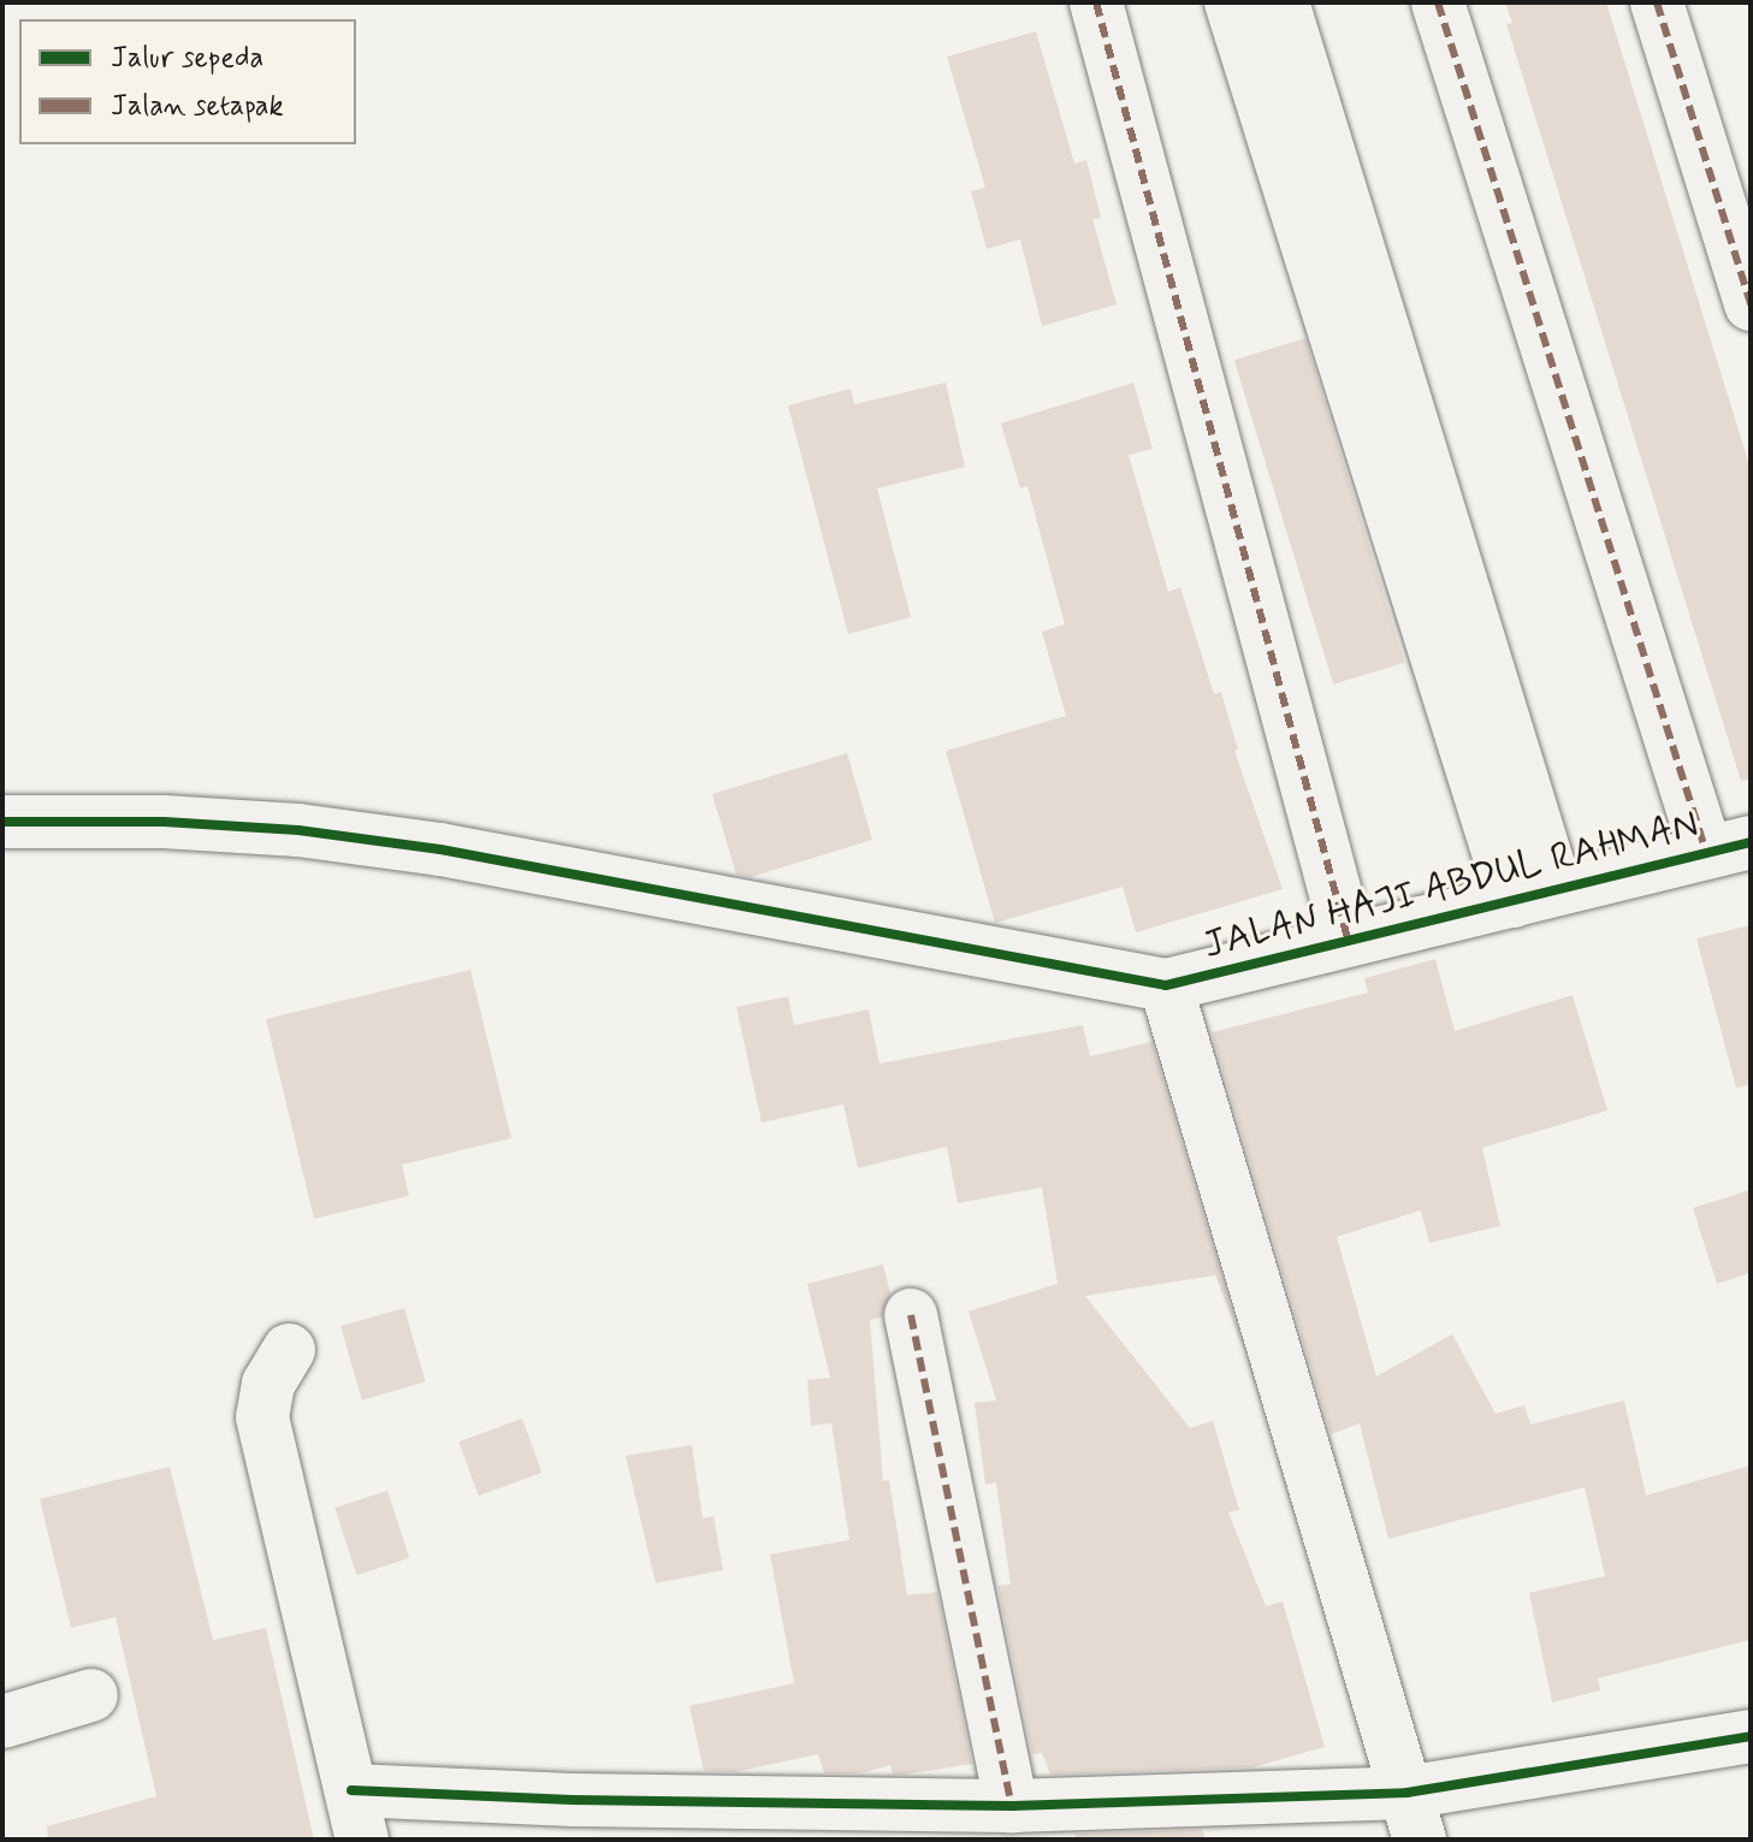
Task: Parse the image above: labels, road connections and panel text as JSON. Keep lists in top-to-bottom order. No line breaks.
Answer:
{"streets":{"street":["JALAN HAJI ABDUL RAHMAN"]},"legend":["Jalur sepeda","Jalan setapak"]}
